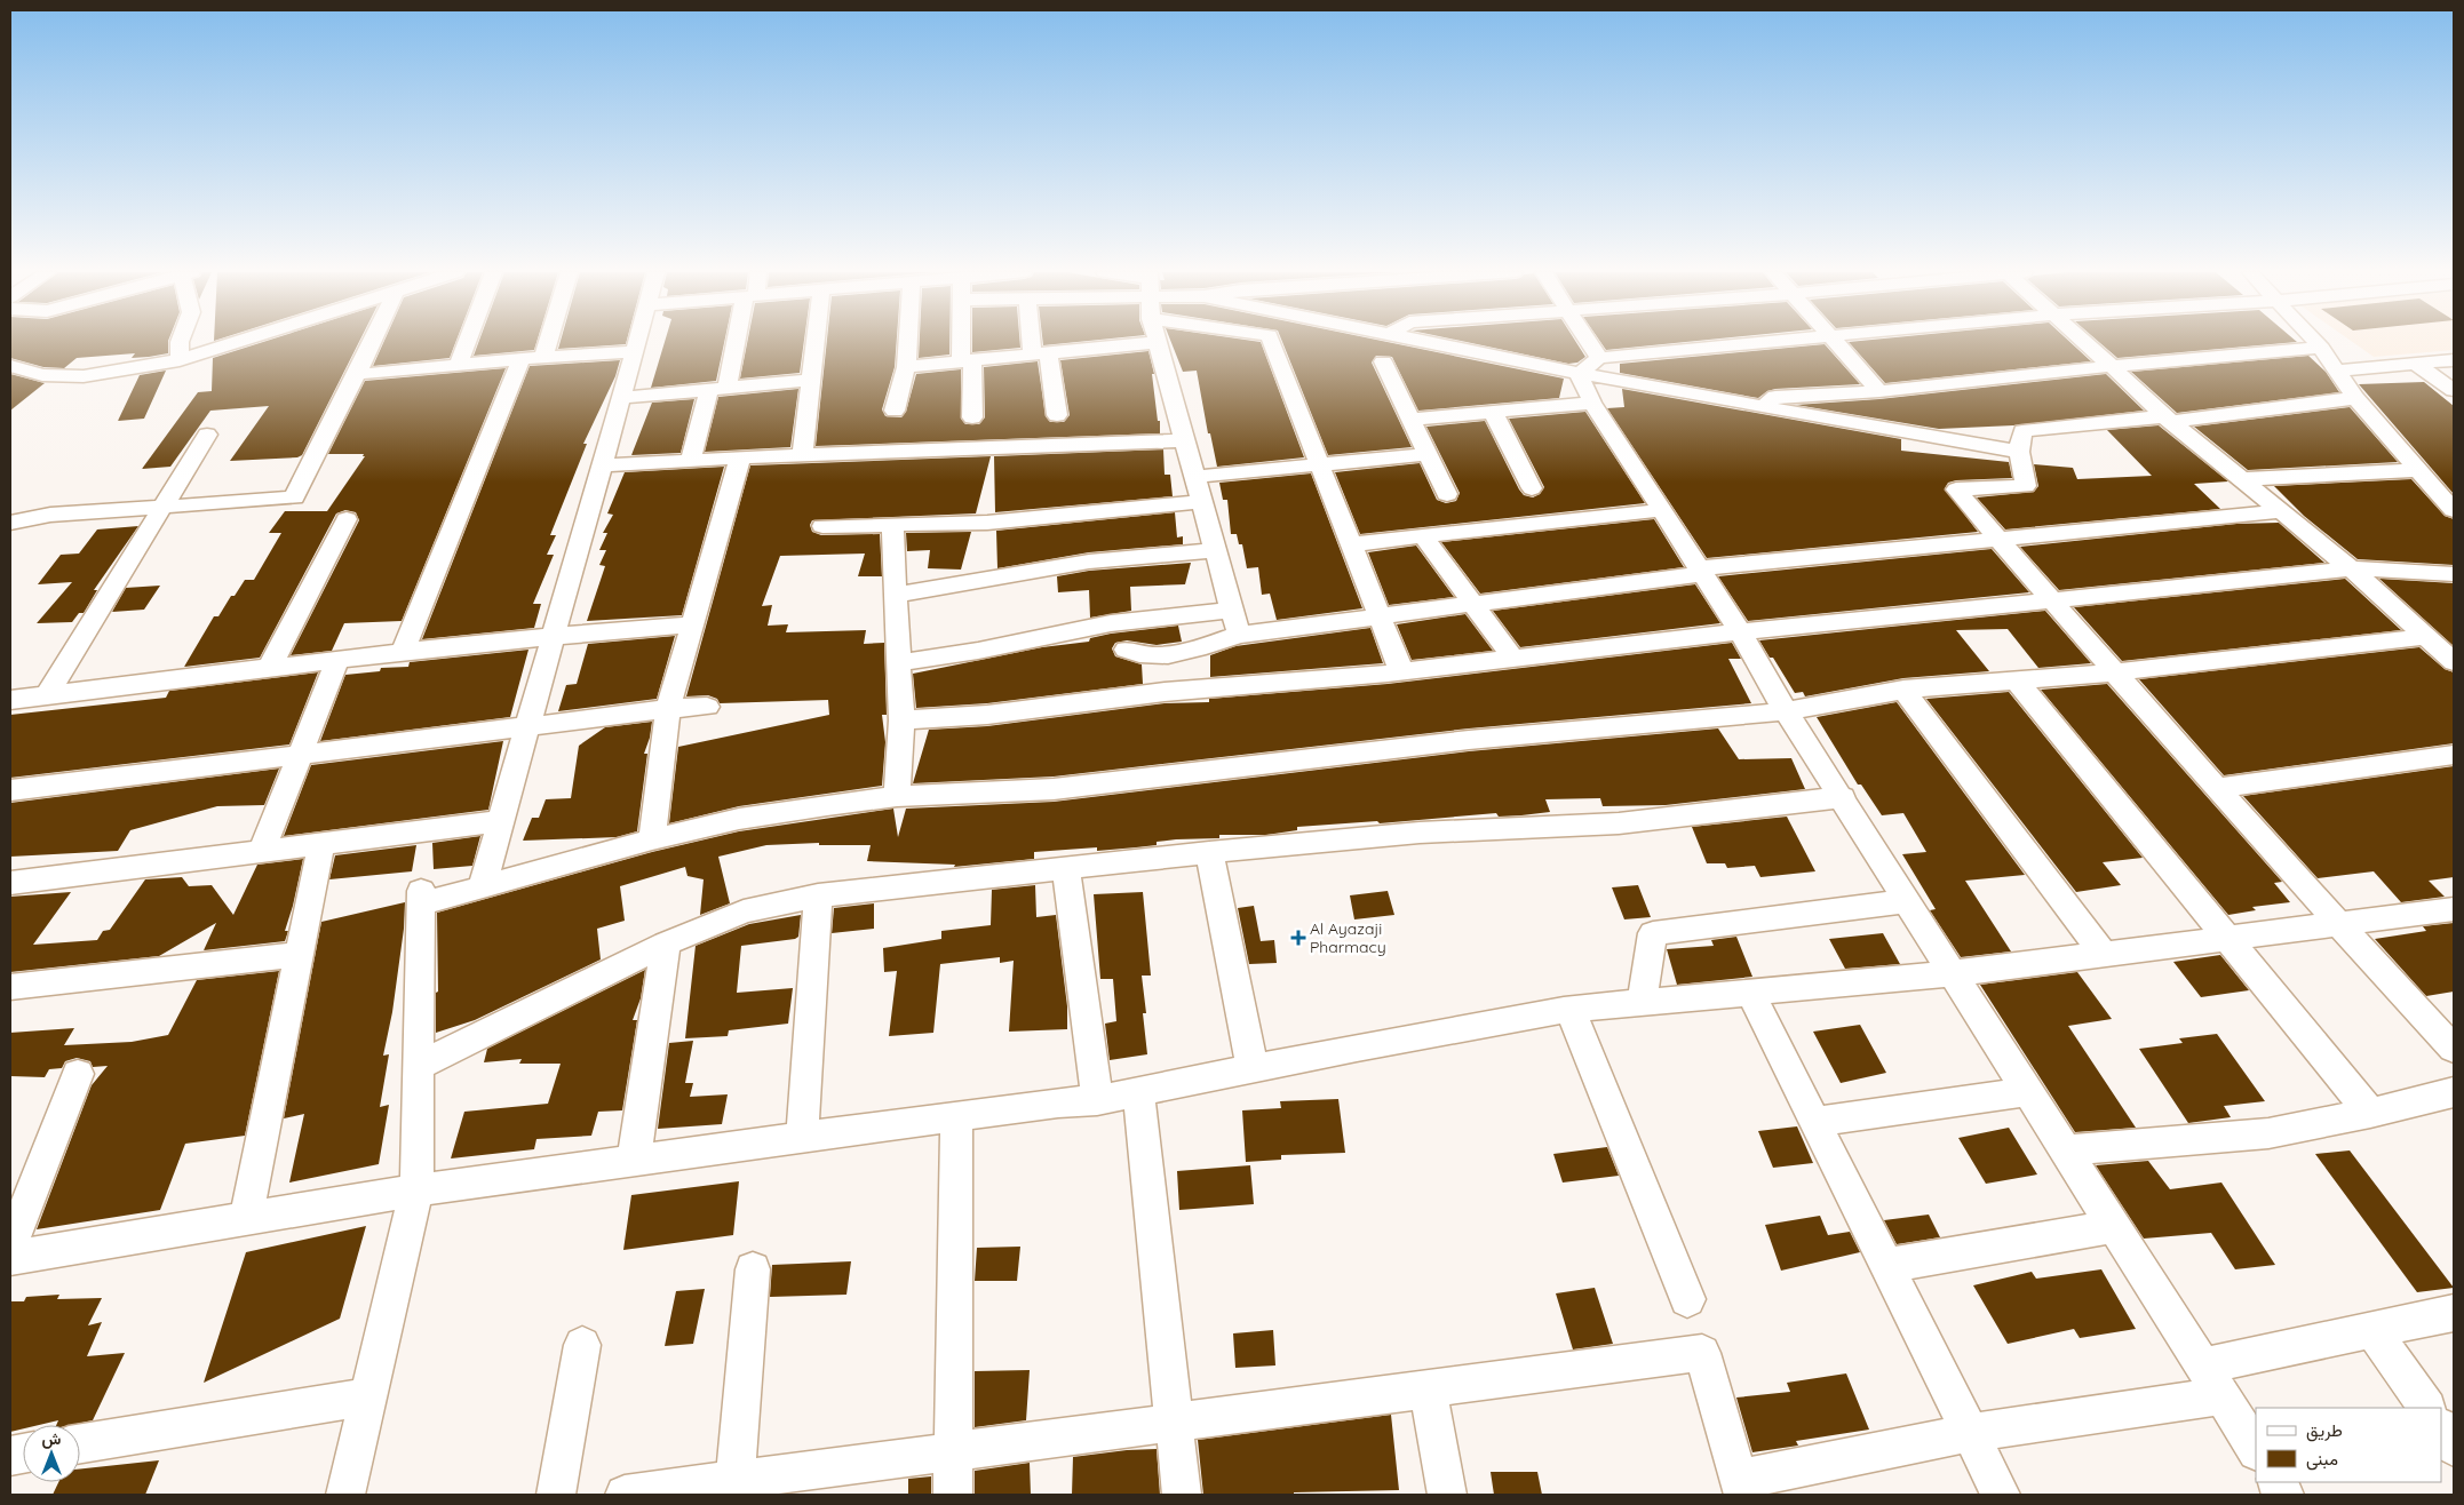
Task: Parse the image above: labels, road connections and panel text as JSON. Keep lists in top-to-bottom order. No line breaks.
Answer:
{"places":{"health":["Al Ayazaji Pharmacy"]},"legend":["طريق","مبنى"],"north":"top"}
